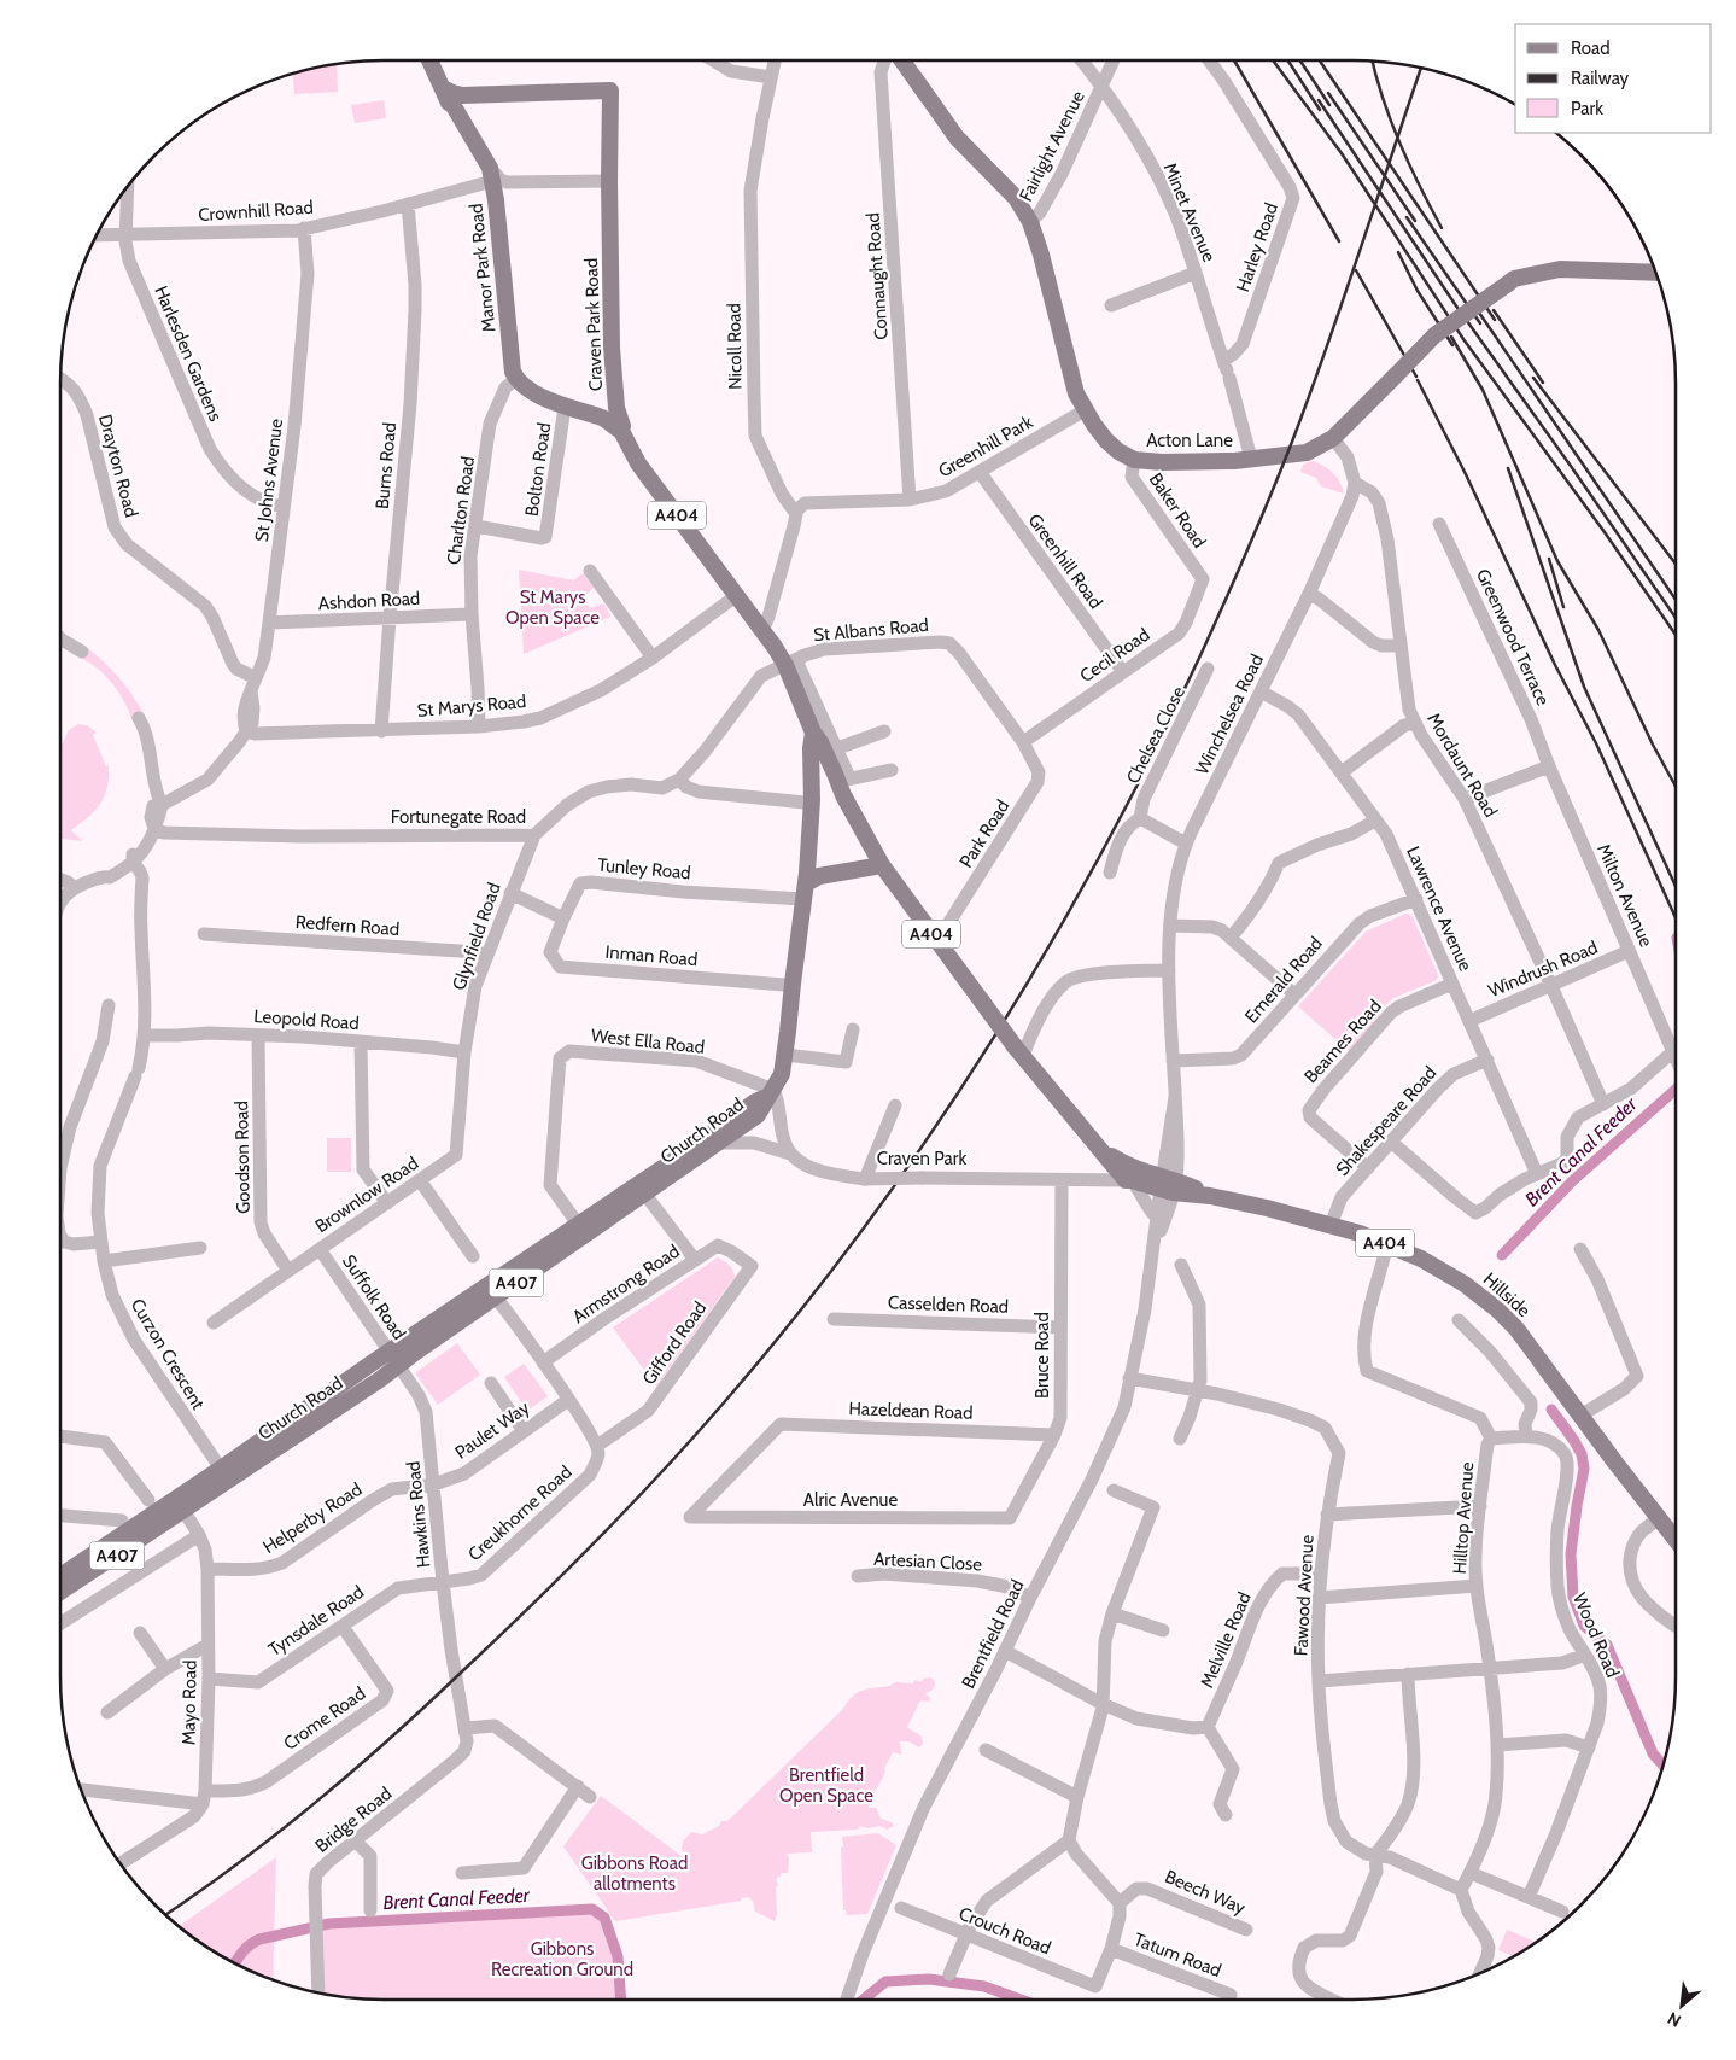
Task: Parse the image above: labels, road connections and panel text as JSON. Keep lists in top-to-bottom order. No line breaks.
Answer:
{"streets":{"main road":["Manor Park Road","Craven Park Road","Acton Lane","A404","Church Road","Craven Park","A407","Hillside"],"street":["Fairlight Avenue","Crownhill Road","Minet Avenue","Harley Road","Connaught Road","Nicoll Road","Harlesden Gardens","Greenhill Park","Drayton Road","Burns Road","Bolton Road","St Johns Avenue","Charlton Road","Baker Road","Greenhill Road","Ashdon Road","St Albans Road","Greenwood Terrace","Cecil Road","St Marys Road","Winchelsea Road","Chelsea Close","Mordaunt Road","Fortunegate Road","Park Road","Tunley Road","Milton Avenue","Lawrence Avenue","Redfern Road","Glynfield Road","Inman Road","Windrush Road","Emerald Road","Leopold Road","West Ella Road","Beames Road","Shakespeare Road","Goodson Road","Brownlow Road","Armstrong Road","Suffolk Road","Casselden Road","Gifford Road","Curzon Crescent","Bruce Road","Hazeldean Road","Paulet Way","Alric Avenue","Creukhorne Road","Hawkins Road","Helperby Road","Hilltop Avenue","Artesian Close","Fawood Avenue","Tynsdale Road","Brentfield Road","Wood Road","Melville Road","Mayo Road","Crome Road","Bridge Road","Beech Way","Crouch Road","Tatum Road"]},"crossings":[["Fairlight Avenue","Minet Avenue"],["Fairlight Avenue","Acton Lane"],["Crownhill Road","Manor Park Road"],["Crownhill Road","Harlesden Gardens"],["Crownhill Road","Burns Road"],["Crownhill Road","St Johns Avenue"],["Minet Avenue","Harley Road"],["Minet Avenue","Acton Lane"],["Manor Park Road","Charlton Road"],["Manor Park Road","A404"],["Connaught Road","Greenhill Park"],["Craven Park Road","A404"],["Craven Park Road","St Albans Road"],["Craven Park Road","St Marys Road"],["Nicoll Road","Greenhill Park"],["Harlesden Gardens","St Johns Avenue"],["Acton Lane","Greenhill Park"],["Acton Lane","Baker Road"],["Greenhill Park","Greenhill Road"],["Drayton Road","St Johns Avenue"],["Burns Road","Ashdon Road"],["Burns Road","St Marys Road"],["Bolton Road","Charlton Road"],["St Johns Avenue","Ashdon Road"],["Charlton Road","Ashdon Road"],["Charlton Road","St Marys Road"],["Baker Road","Cecil Road"],["A404","Winchelsea Road"],["A404","Park Road"],["A404","Tunley Road"],["A404","Craven Park"],["A404","A407"],["A404","Hillside"],["A404","Brentfield Road"],["Greenhill Road","Cecil Road"],["St Albans Road","Cecil Road"],["St Albans Road","Fortunegate Road"],["St Albans Road","Park Road"],["Greenwood Terrace","Milton Avenue"],["Cecil Road","Park Road"],["Winchelsea Road","Mordaunt Road"],["Winchelsea Road","Lawrence Avenue"],["Winchelsea Road","Emerald Road"],["Winchelsea Road","Craven Park"],["Winchelsea Road","Hillside"],["Winchelsea Road","Brentfield Road"],["Mordaunt Road","Windrush Road"],["Fortunegate Road","Glynfield Road"],["Tunley Road","Inman Road"],["Tunley Road","A407"],["Milton Avenue","Windrush Road"],["Lawrence Avenue","Windrush Road"],["Lawrence Avenue","Emerald Road"],["Lawrence Avenue","Beames Road"],["Lawrence Avenue","Shakespeare Road"],["Redfern Road","Glynfield Road"],["Glynfield Road","Leopold Road"],["Glynfield Road","Brownlow Road"],["Inman Road","A407"],["Leopold Road","Goodson Road"],["Leopold Road","Brownlow Road"],["Leopold Road","Curzon Crescent"],["West Ella Road","Church Road"],["West Ella Road","A407"],["Beames Road","Shakespeare Road"],["Shakespeare Road","Hillside"],["Church Road","Craven Park"],["Church Road","A407"],["Church Road","Suffolk Road"],["Church Road","Curzon Crescent"],["Church Road","Hawkins Road"],["Church Road","Mayo Road"],["Goodson Road","Brownlow Road"],["Craven Park","Hillside"],["Craven Park","Bruce Road"],["Craven Park","Brentfield Road"],["Brownlow Road","Suffolk Road"],["Armstrong Road","Gifford Road"],["Hillside","Brentfield Road"],["Suffolk Road","Hawkins Road"],["Casselden Road","Bruce Road"],["Gifford Road","Creukhorne Road"],["Bruce Road","Hazeldean Road"],["Bruce Road","Alric Avenue"],["Hazeldean Road","Alric Avenue"],["Paulet Way","Hawkins Road"],["Paulet Way","Helperby Road"],["Creukhorne Road","Hawkins Road"],["Creukhorne Road","Tynsdale Road"],["Hawkins Road","Helperby Road"],["Hawkins Road","Tynsdale Road"],["Hawkins Road","Bridge Road"],["Helperby Road","Mayo Road"],["Hilltop Avenue","Fawood Avenue"],["Hilltop Avenue","Wood Road"],["Artesian Close","Brentfield Road"],["Fawood Avenue","Brentfield Road"],["Fawood Avenue","Melville Road"],["Tynsdale Road","Mayo Road"],["Tynsdale Road","Crome Road"],["Mayo Road","Crome Road"],["Crouch Road","Tatum Road"]],"water":["Brent Canal Feeder"],"parks":["St Marys Open Space","Brentfield Open Space","Gibbons Road allotments","Gibbons Recreation Ground"],"legend":["Road","Railway","Park"],"north":"bottom left"}
